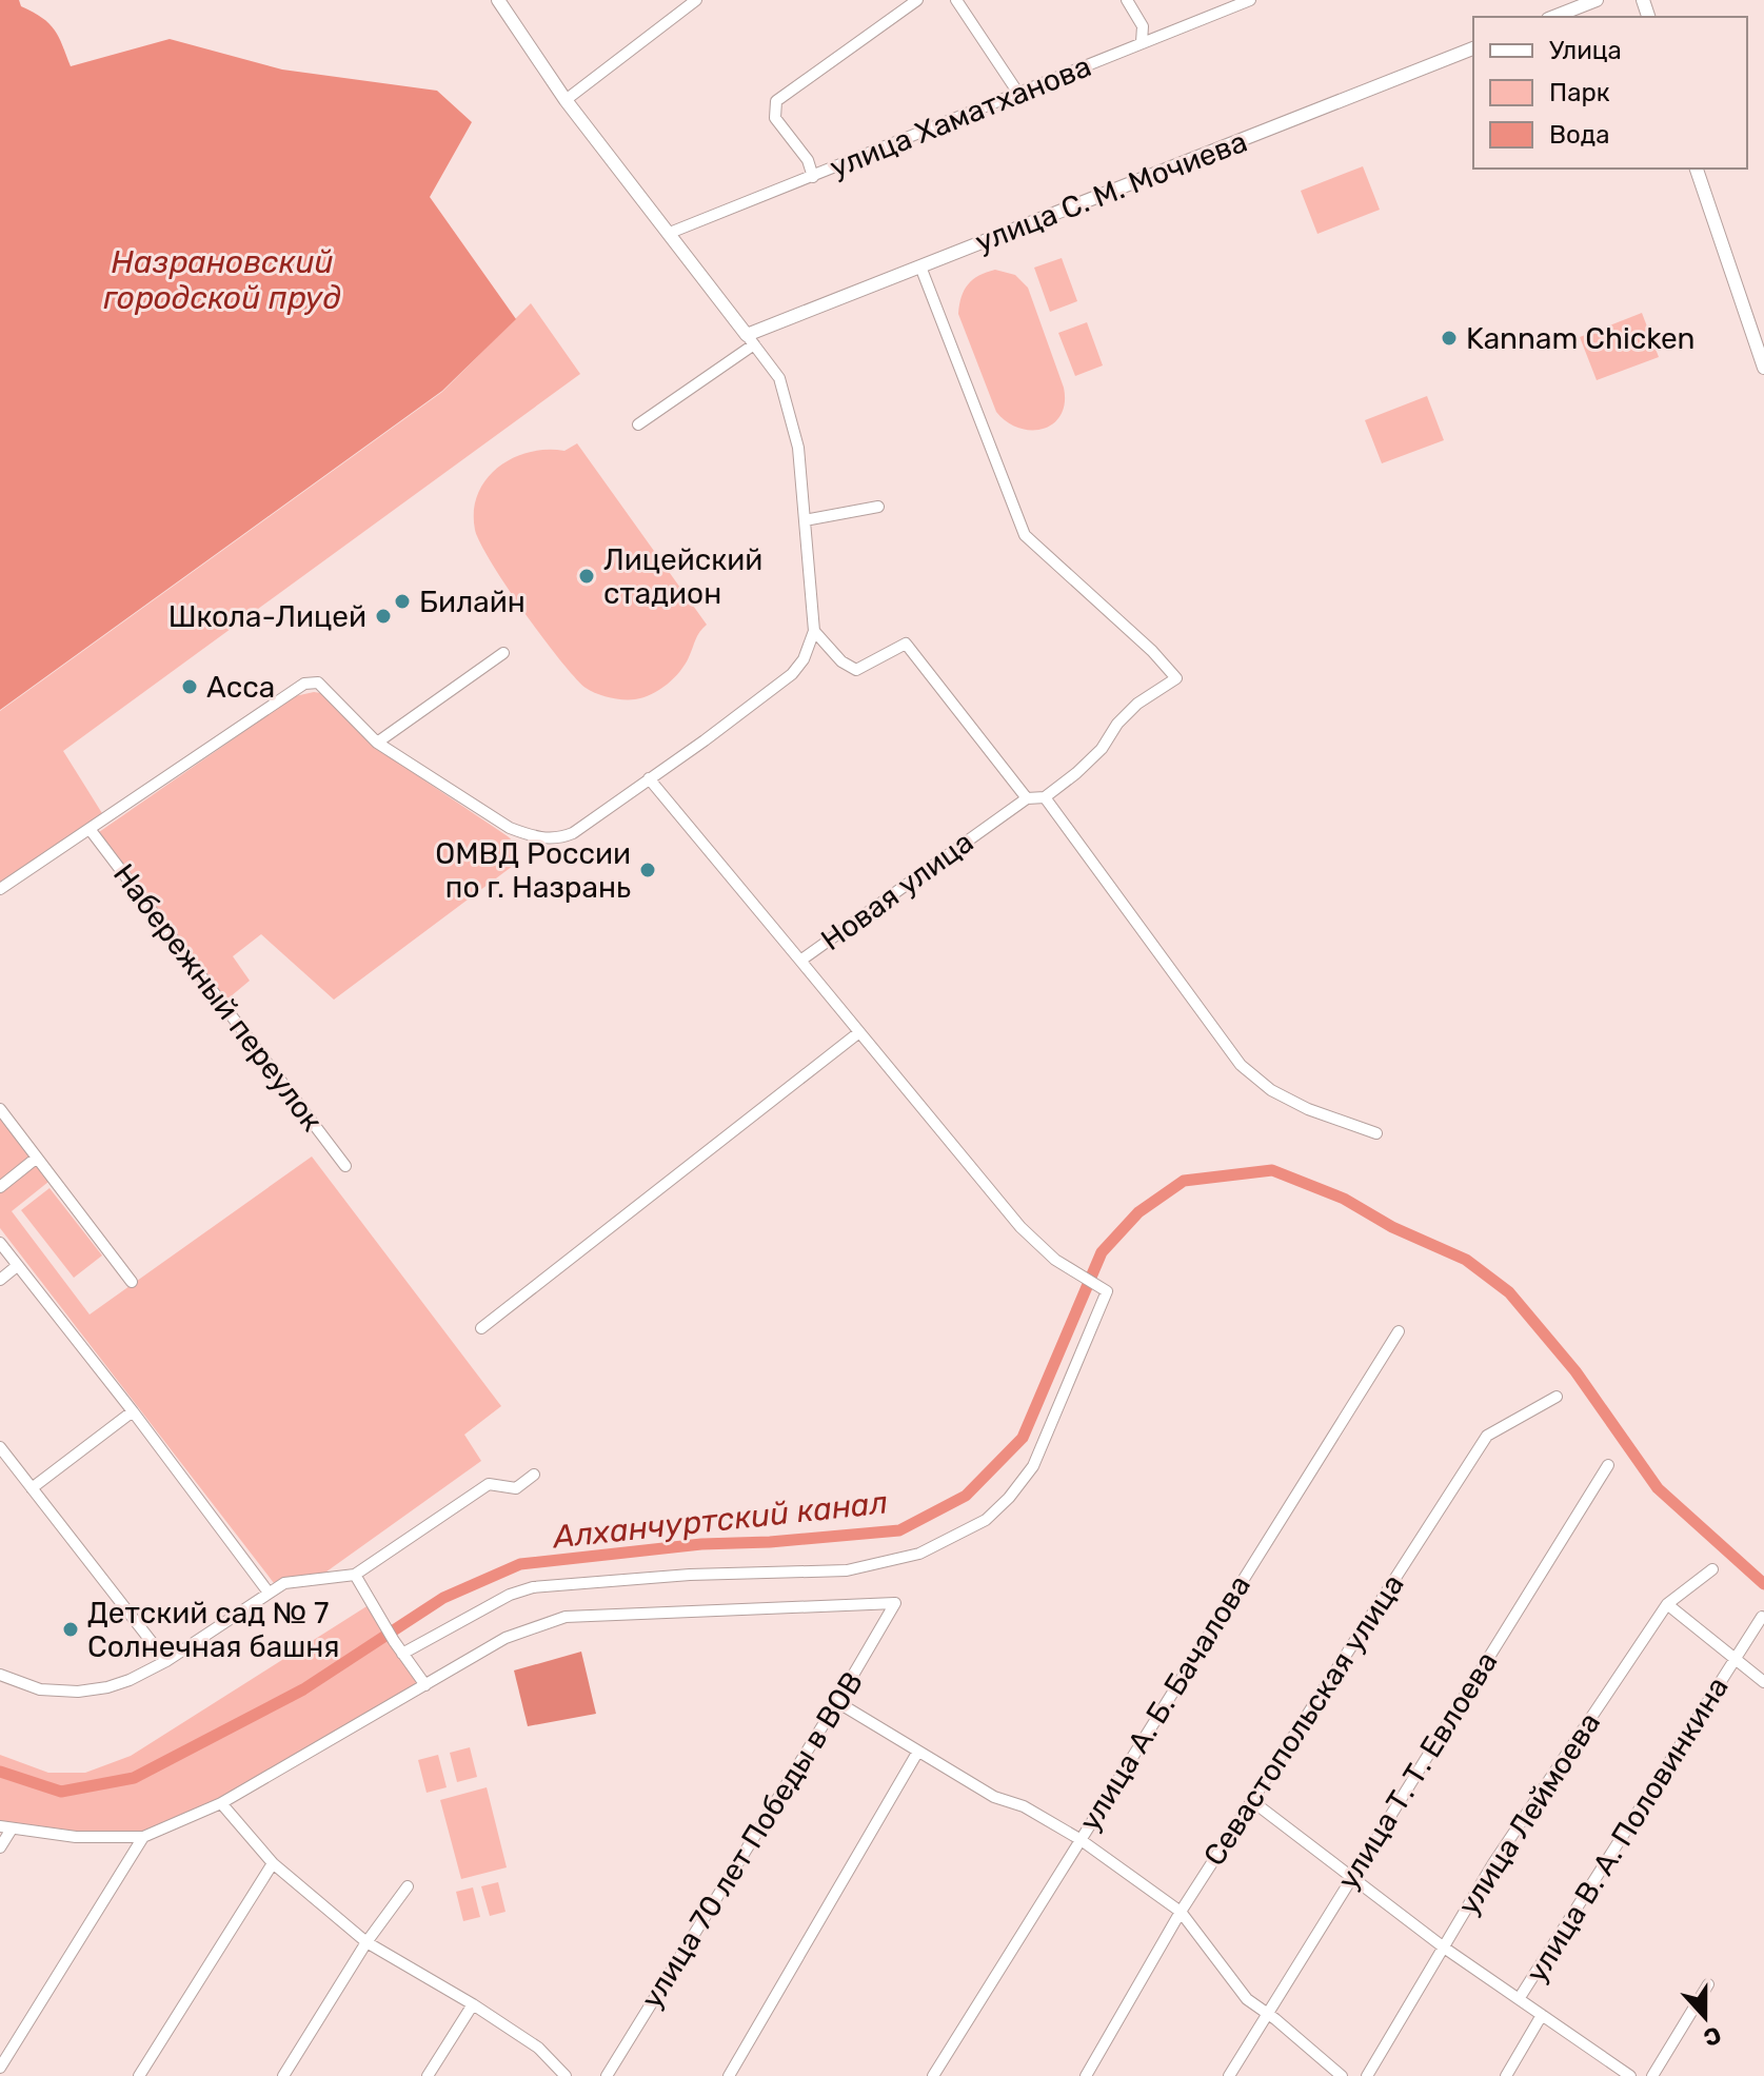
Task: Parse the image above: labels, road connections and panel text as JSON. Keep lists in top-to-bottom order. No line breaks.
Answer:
{"streets":{"street":["улица Хаматханова","улица С. М. Мочиева","Новая улица","Набережный переулок","улица А. Б. Бачалова","Севастопольская улица","улица Т. Т. Евлоева","улица Леймоева","улица В. А. Половинкина","улица 70 лет Победы в ВОВ"]},"water":["Назрановский городской пруд","Алханчуртский канал"],"places":["Kannam Chicken","Лицейский стадион","Билайн","Школа-Лицей","Асса","ОМВД России по г. Назрань","Детский сад № 7 Солнечная башня"],"legend":["Улица","Парк","Вода"],"north":"bottom"}
